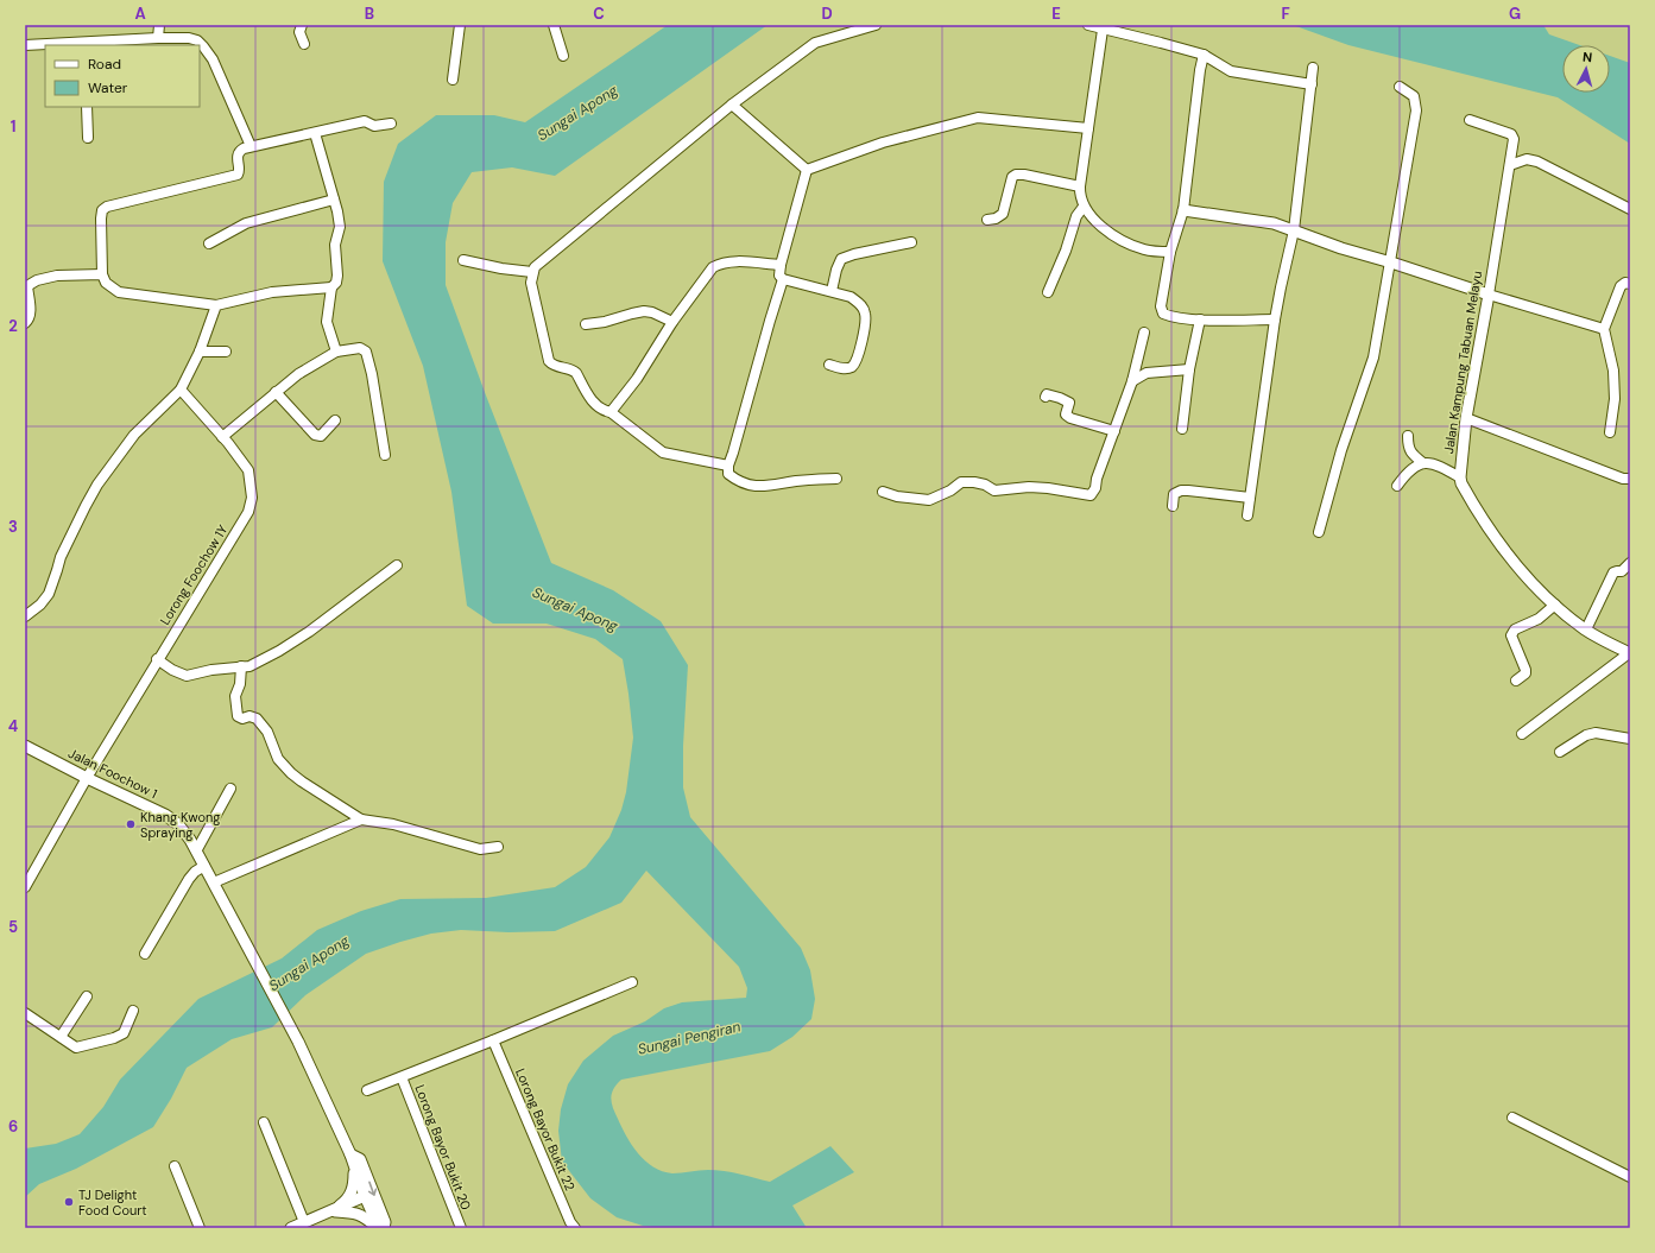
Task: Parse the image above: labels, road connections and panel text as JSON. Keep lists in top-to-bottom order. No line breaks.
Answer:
{"streets":{"street":["Jalan Kampung Tabuan Melayu","Lorong Foochow 1Y","Jalan Foochow 1","Lorong Bayor Bukit 22","Lorong Bayor Bukit 20"]},"crossings":[["Lorong Foochow 1Y","Jalan Foochow 1"]],"water":["Sungai Apong","Sungai Pengiran"],"places":["Khang Kwong Spraying","TJ Delight Food Court"],"legend":["Road","Water"],"north":"top","grid":{"columns":["A","B","C","D","E","F","G"],"rows":["1","2","3","4","5","6"]}}
